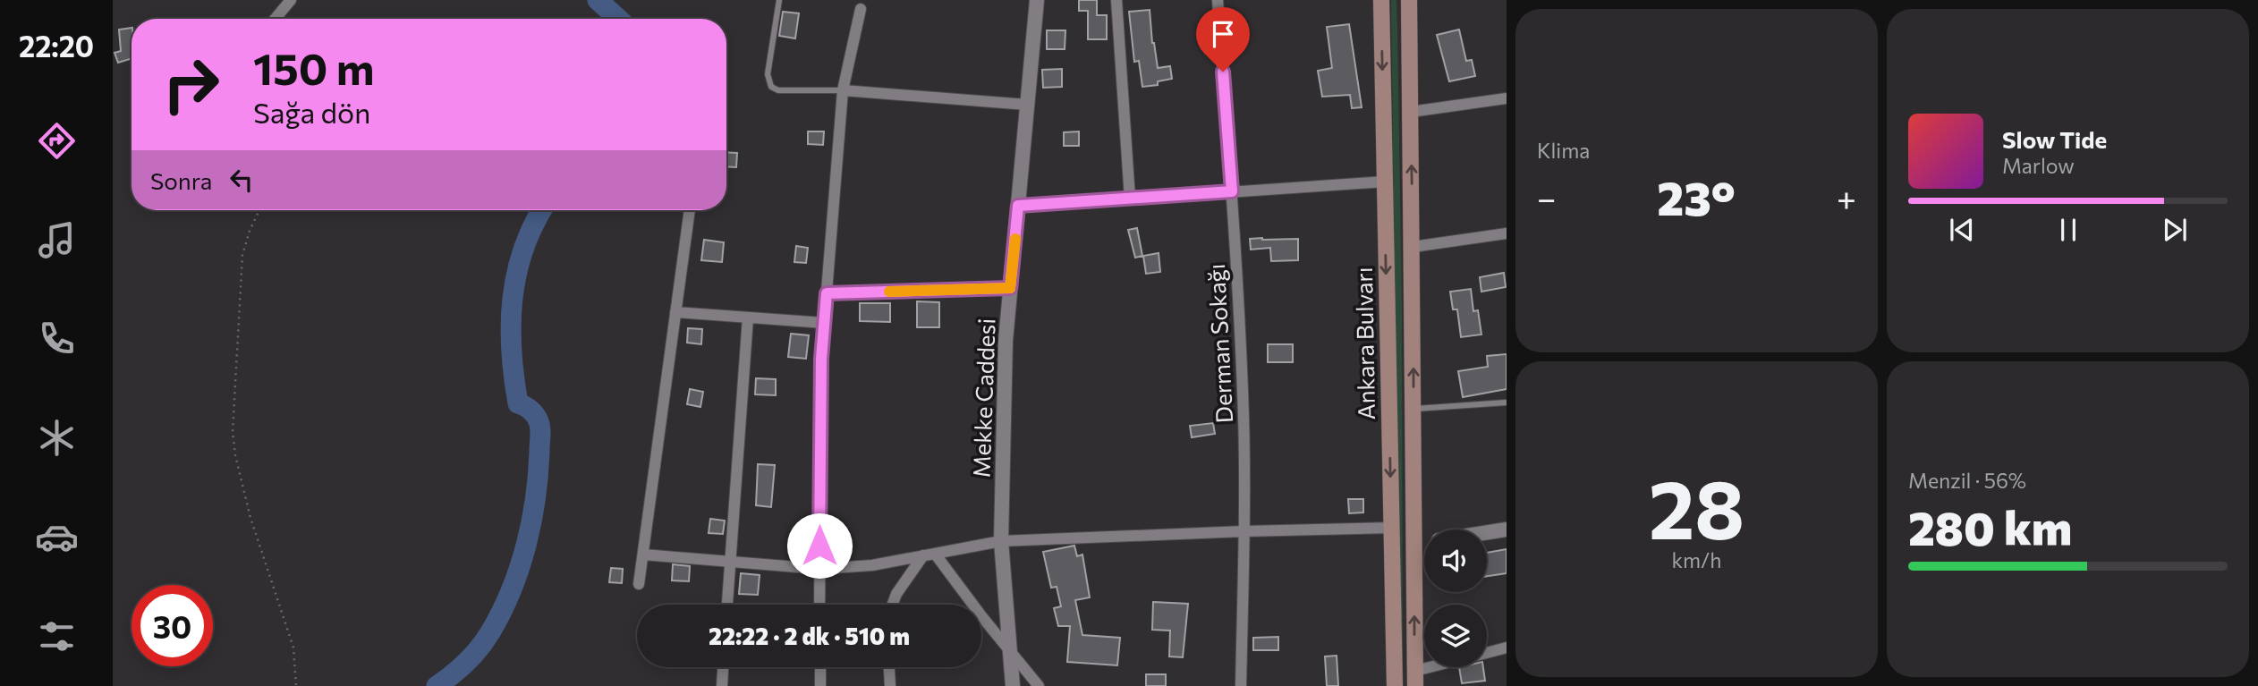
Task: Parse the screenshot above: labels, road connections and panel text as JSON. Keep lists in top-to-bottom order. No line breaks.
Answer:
{"streets":{"main road":["Ankara Bulvarı"],"street":["Derman Sokağı","Mekke Caddesi"]},"page":{"tabs":"22:20","tile":["Klima",["28","km/h"],["Menzil · 56%","280 km"]],"turn":["150 m","Sağa dön"],"song":["Slow Tide","Marlow"],"then":"Sonra","heat":["−","23°","+"],"limit":"30","trip":"22:22 · 2 dk · 510 m"}}
